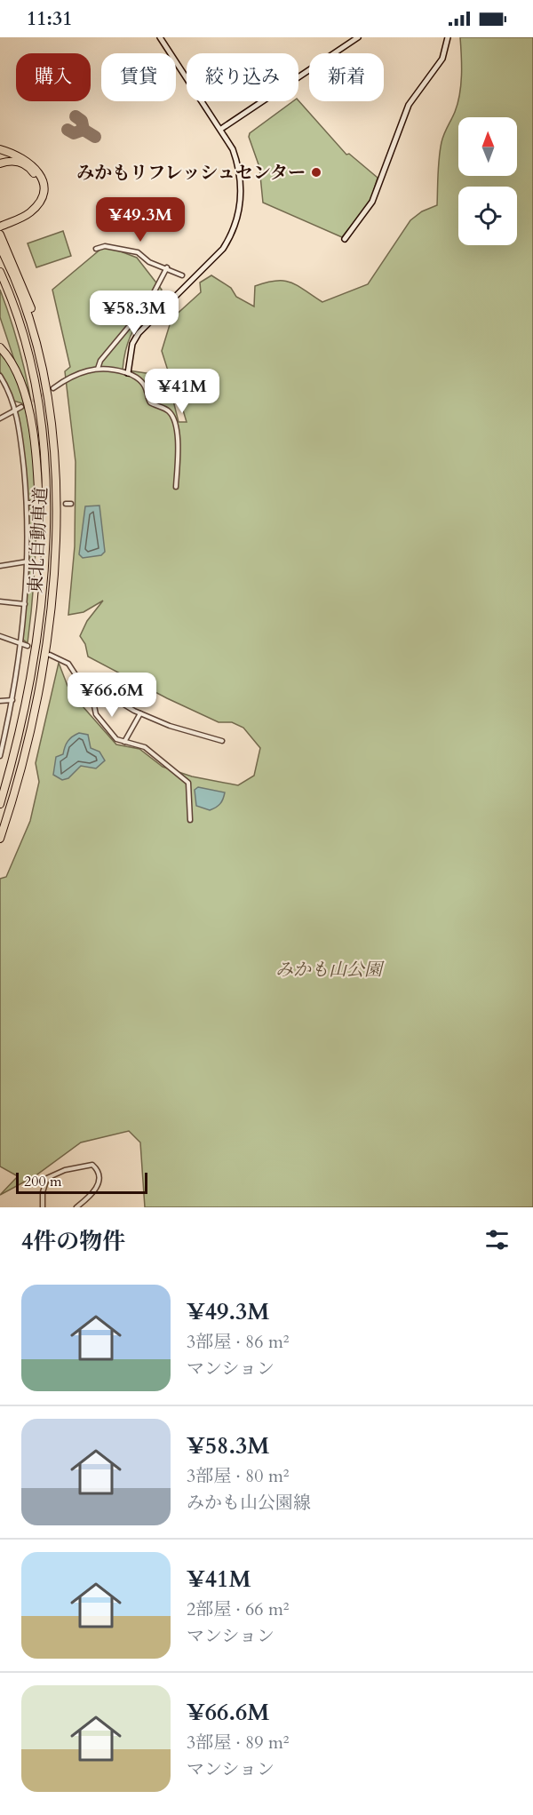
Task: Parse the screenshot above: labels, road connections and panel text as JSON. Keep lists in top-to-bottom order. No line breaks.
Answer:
{"streets":{"highway":["東北自動車道"]},"parks":["みかも山公園"],"places":["みかもリフレッシュセンター"],"scale_bar":"200 m","north":"top","page":{"status":"11:31","chip":["購入","賃貸","絞り込み","新着"],"price":["¥49.3M","¥58.3M","¥41M","¥66.6M"],"scale":"200 m","heading":"4件の物件","list":[{"name":"¥49.3M","note":"3部屋 · 86 m² · マンション"},{"name":"¥58.3M","note":"3部屋 · 80 m² · みかも山公園線"},{"name":"¥41M","note":"2部屋 · 66 m² · マンション"},{"name":"¥66.6M","note":"3部屋 · 89 m² · マンション"}]}}
